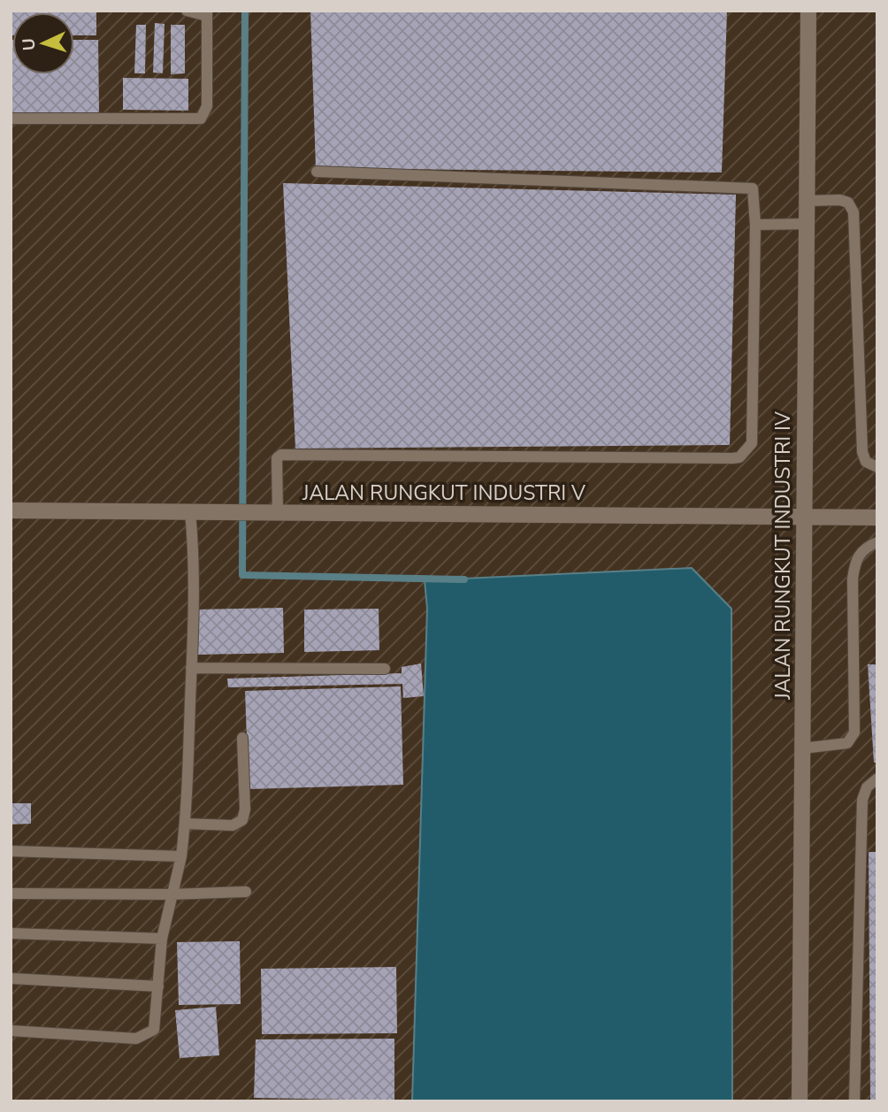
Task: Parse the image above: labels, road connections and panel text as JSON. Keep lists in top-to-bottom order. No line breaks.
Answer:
{"streets":{"street":["JALAN RUNGKUT INDUSTRI V","JALAN RUNGKUT INDUSTRI IV"]},"crossings":[["JALAN RUNGKUT INDUSTRI V","JALAN RUNGKUT INDUSTRI IV"]],"north":"left"}
